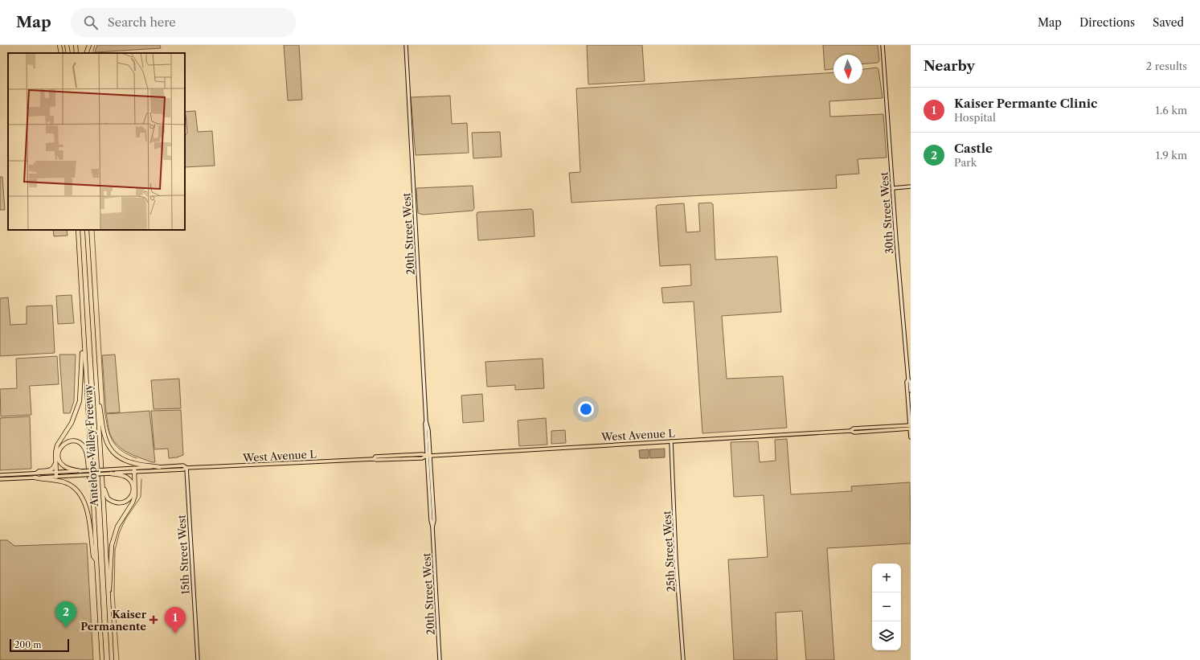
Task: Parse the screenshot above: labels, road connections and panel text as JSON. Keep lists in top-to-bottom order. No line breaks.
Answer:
{"streets":{"highway":["Antelope Valley Freeway"],"main road":["30th Street West","20th Street West","West Avenue L","25th Street West","15th Street West"]},"crossings":[["30th Street West","West Avenue L"],["20th Street West","West Avenue L"],["West Avenue L","25th Street West"],["West Avenue L","15th Street West"]],"places":{"health":["Kaiser Permanente"]},"scale_bar":"200 m","north":"bottom","page":{"header":"Map","search":"Search here","nav":["Map","Directions","Saved"],"heading":["Nearby","2 results"],"list":[{"mark":"1","name":"Kaiser Permante Clinic","note":"Hospital","value":"1.6 km"},{"mark":"2","name":"Castle","note":"Park","value":"1.9 km"}],"map_buttons":["+","−"],"pins":["2","1"],"scale":"200 m"}}
